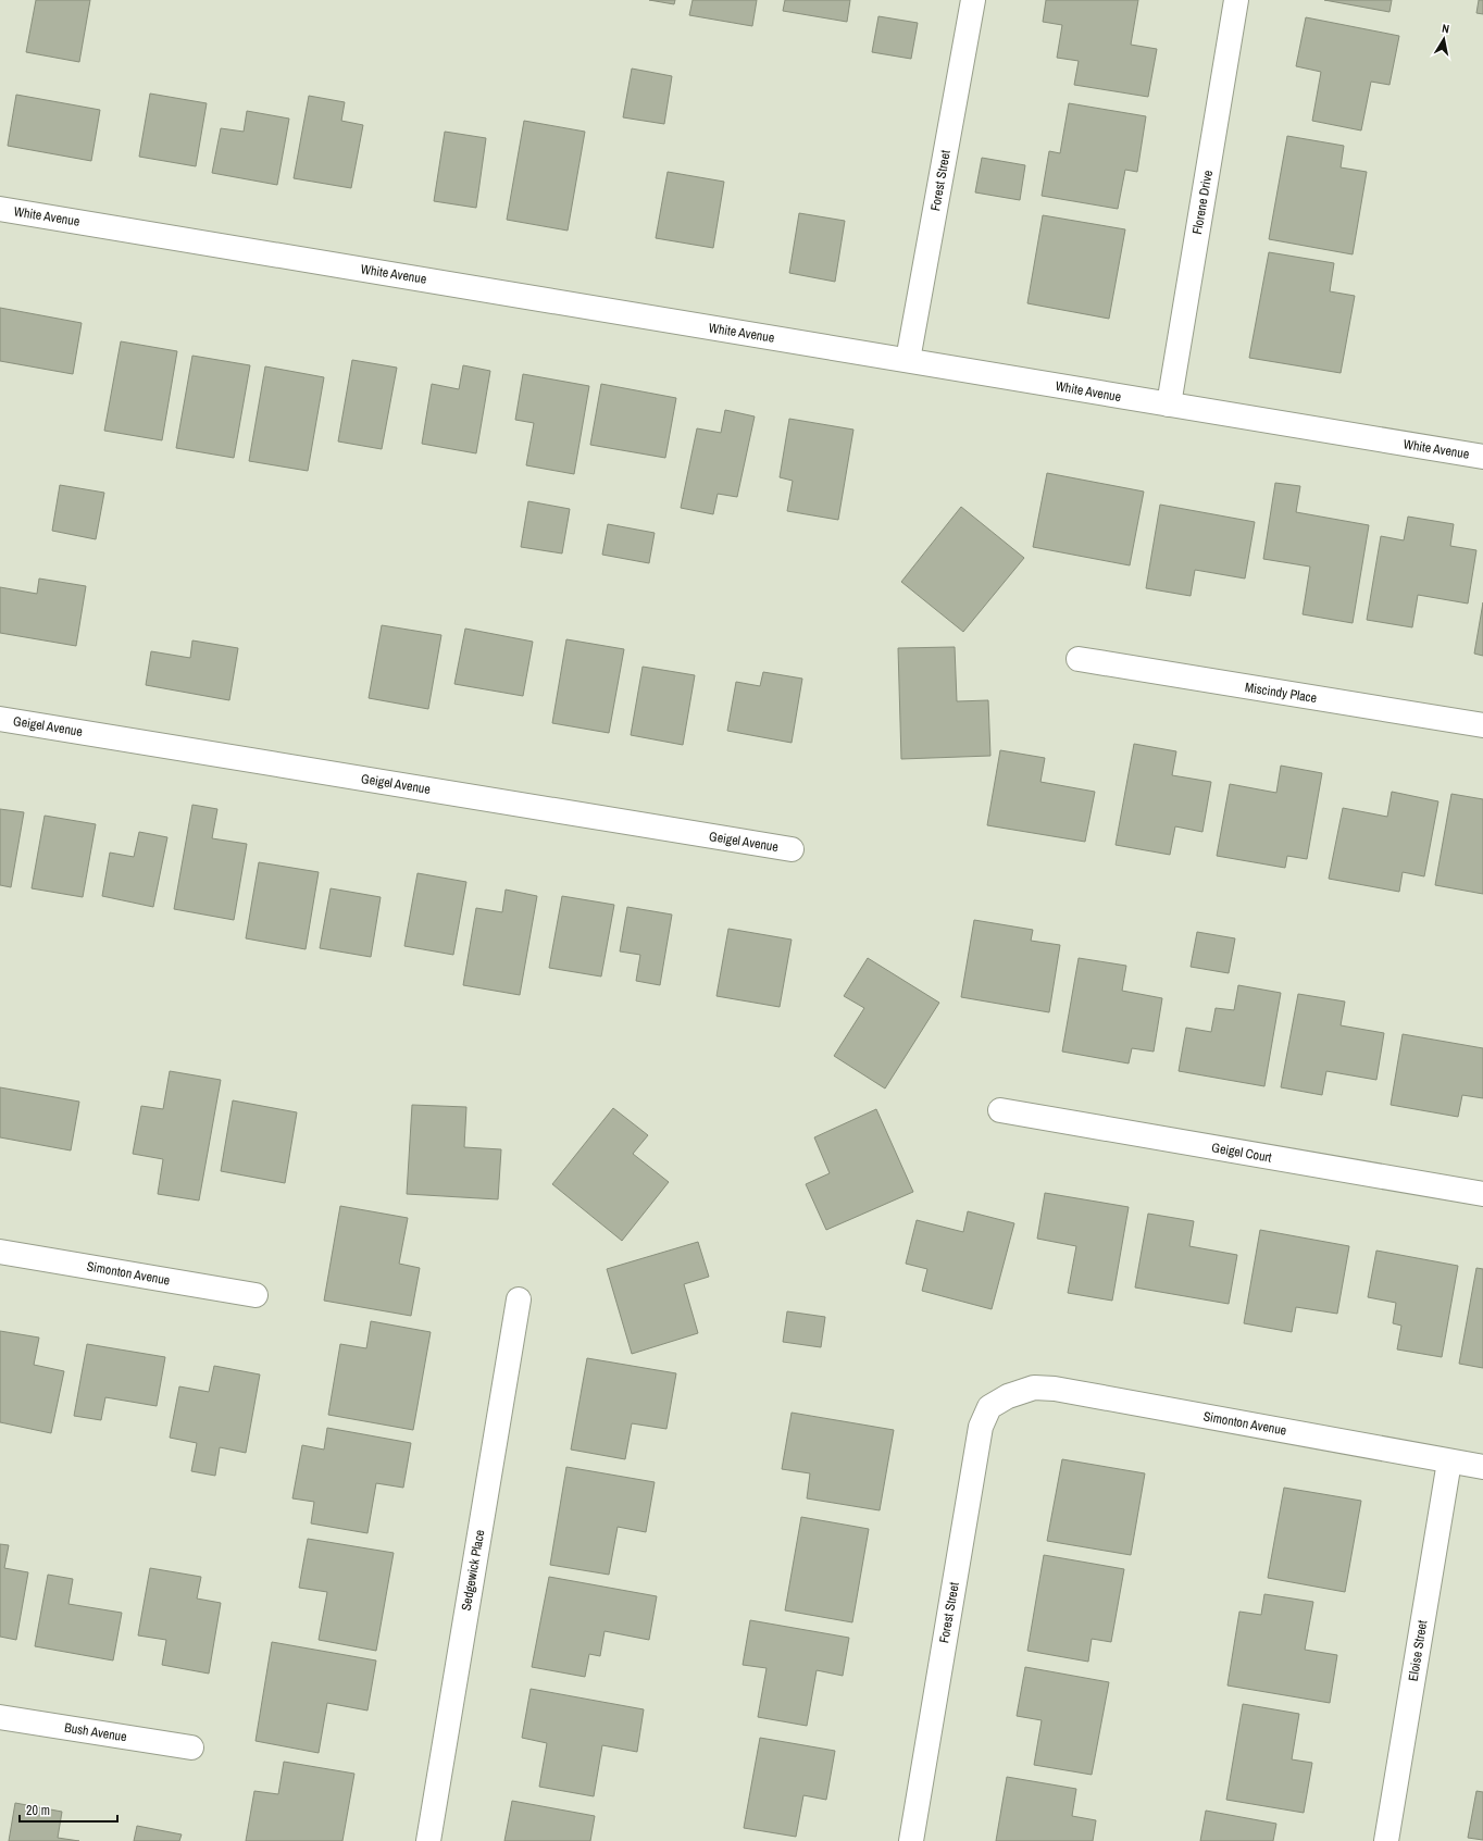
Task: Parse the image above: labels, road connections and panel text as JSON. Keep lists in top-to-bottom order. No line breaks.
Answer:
{"streets":{"street":["Forest Street","Florene Drive","White Avenue","Miscindy Place","Geigel Avenue","Geigel Court","Simonton Avenue","Sedgewick Place","Eloise Street","Bush Avenue"]},"crossings":[["Forest Street","White Avenue"],["Forest Street","Simonton Avenue"],["Florene Drive","White Avenue"],["Simonton Avenue","Eloise Street"]],"scale_bar":"20 m","north":"top"}
